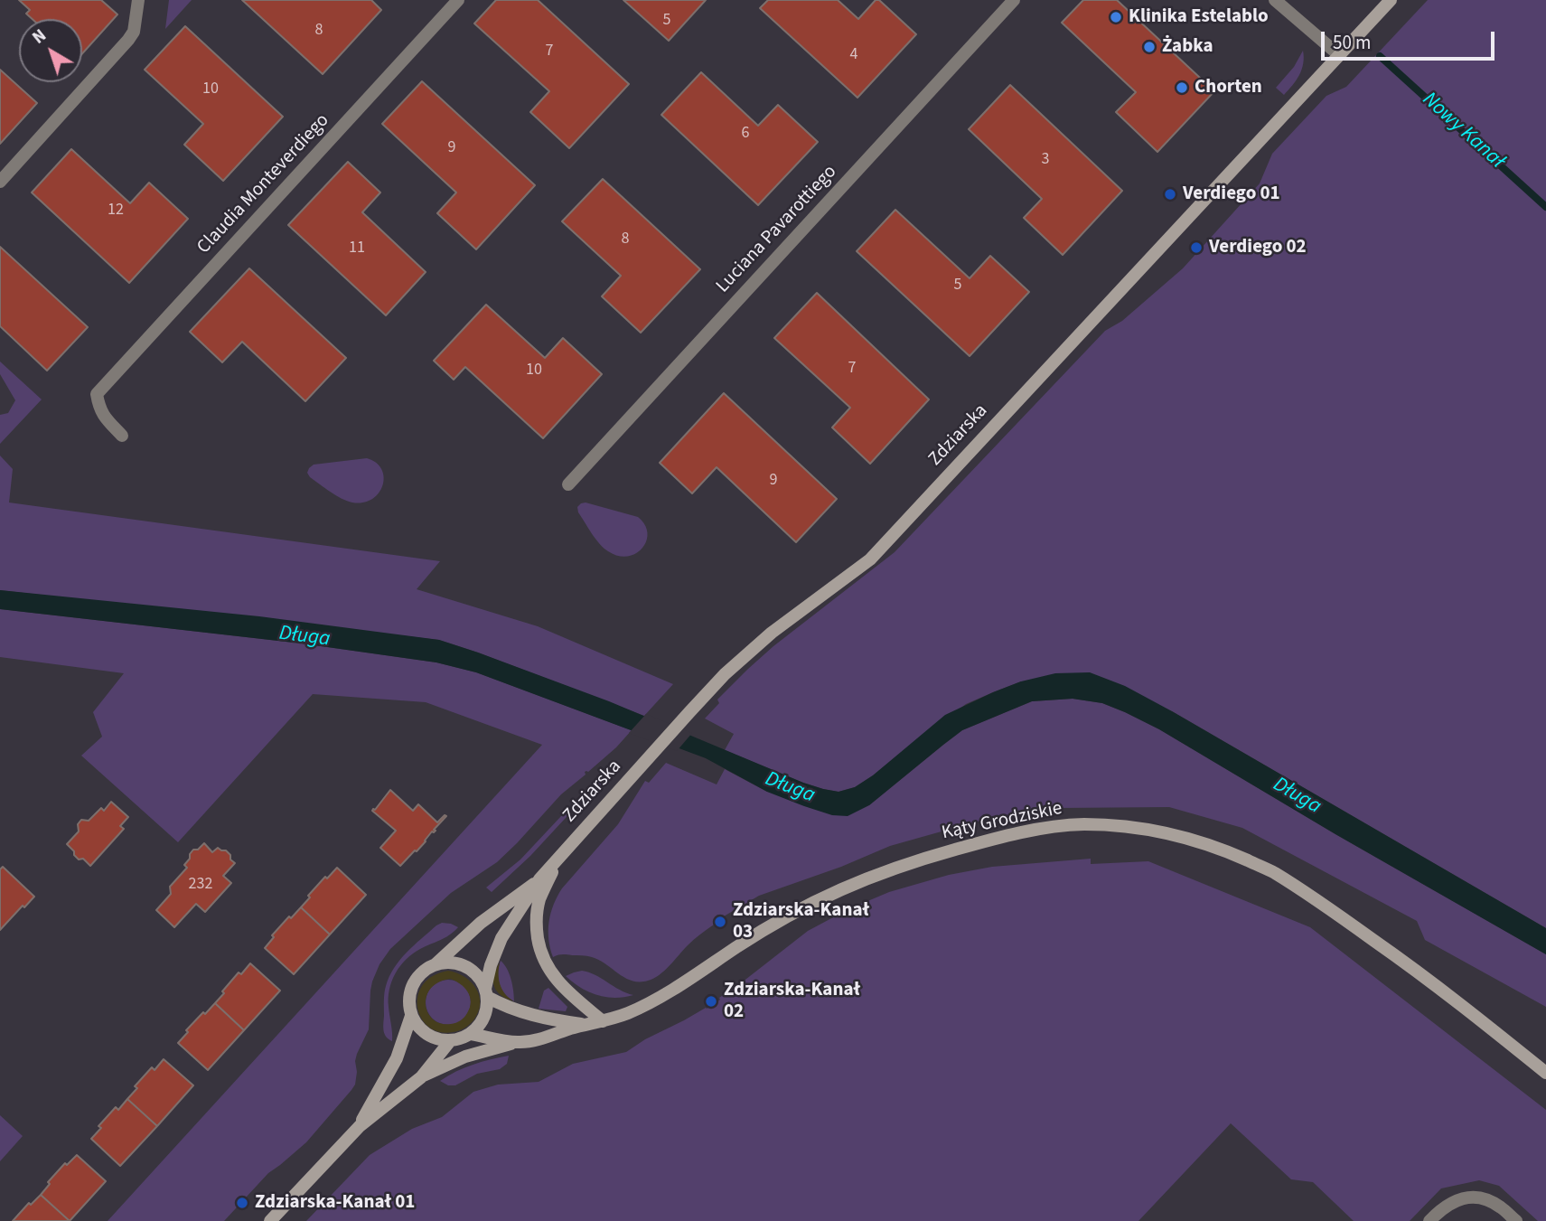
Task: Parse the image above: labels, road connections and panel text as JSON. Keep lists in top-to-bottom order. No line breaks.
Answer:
{"streets":{"street":["Claudia Monteverdiego","Luciana Pavarottiego","Zdziarska","Kąty Grodziskie"]},"crossings":[["Zdziarska","Kąty Grodziskie"]],"water":["Nowy Kanał","Długa"],"places":["Klinika Estelablo","Żabka","Chorten","Verdiego 01","Verdiego 02","Zdziarska-Kanał 03","Zdziarska-Kanał 02","Zdziarska-Kanał 01"],"house_numbers":["5","8","7","4","10","6","9","3","12","8","11","5","7","10","9","232"],"scale_bar":"50 m","north":"top left"}
